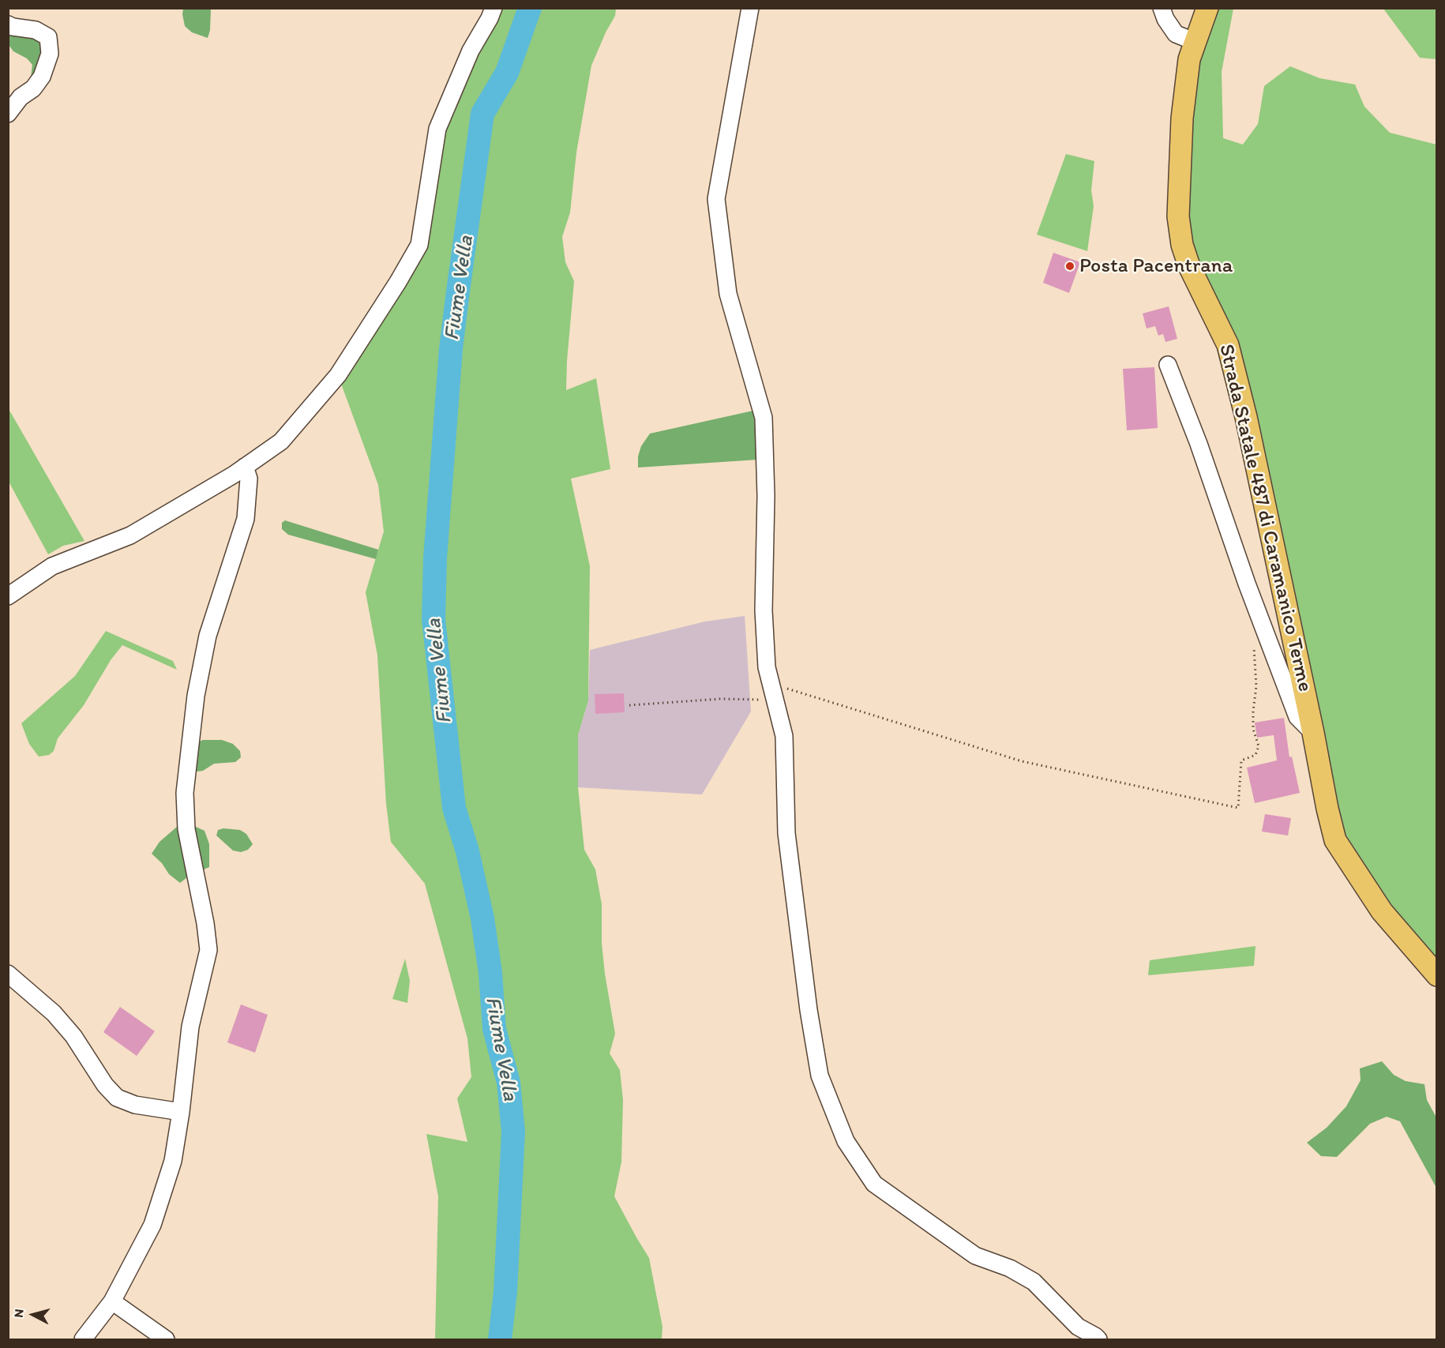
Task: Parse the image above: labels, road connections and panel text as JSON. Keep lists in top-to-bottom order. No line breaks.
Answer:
{"streets":{"main road":["Strada Statale 487 di Caramanico Terme"]},"water":["Fiume Vella"],"places":["Posta Pacentrana"],"north":"left"}
